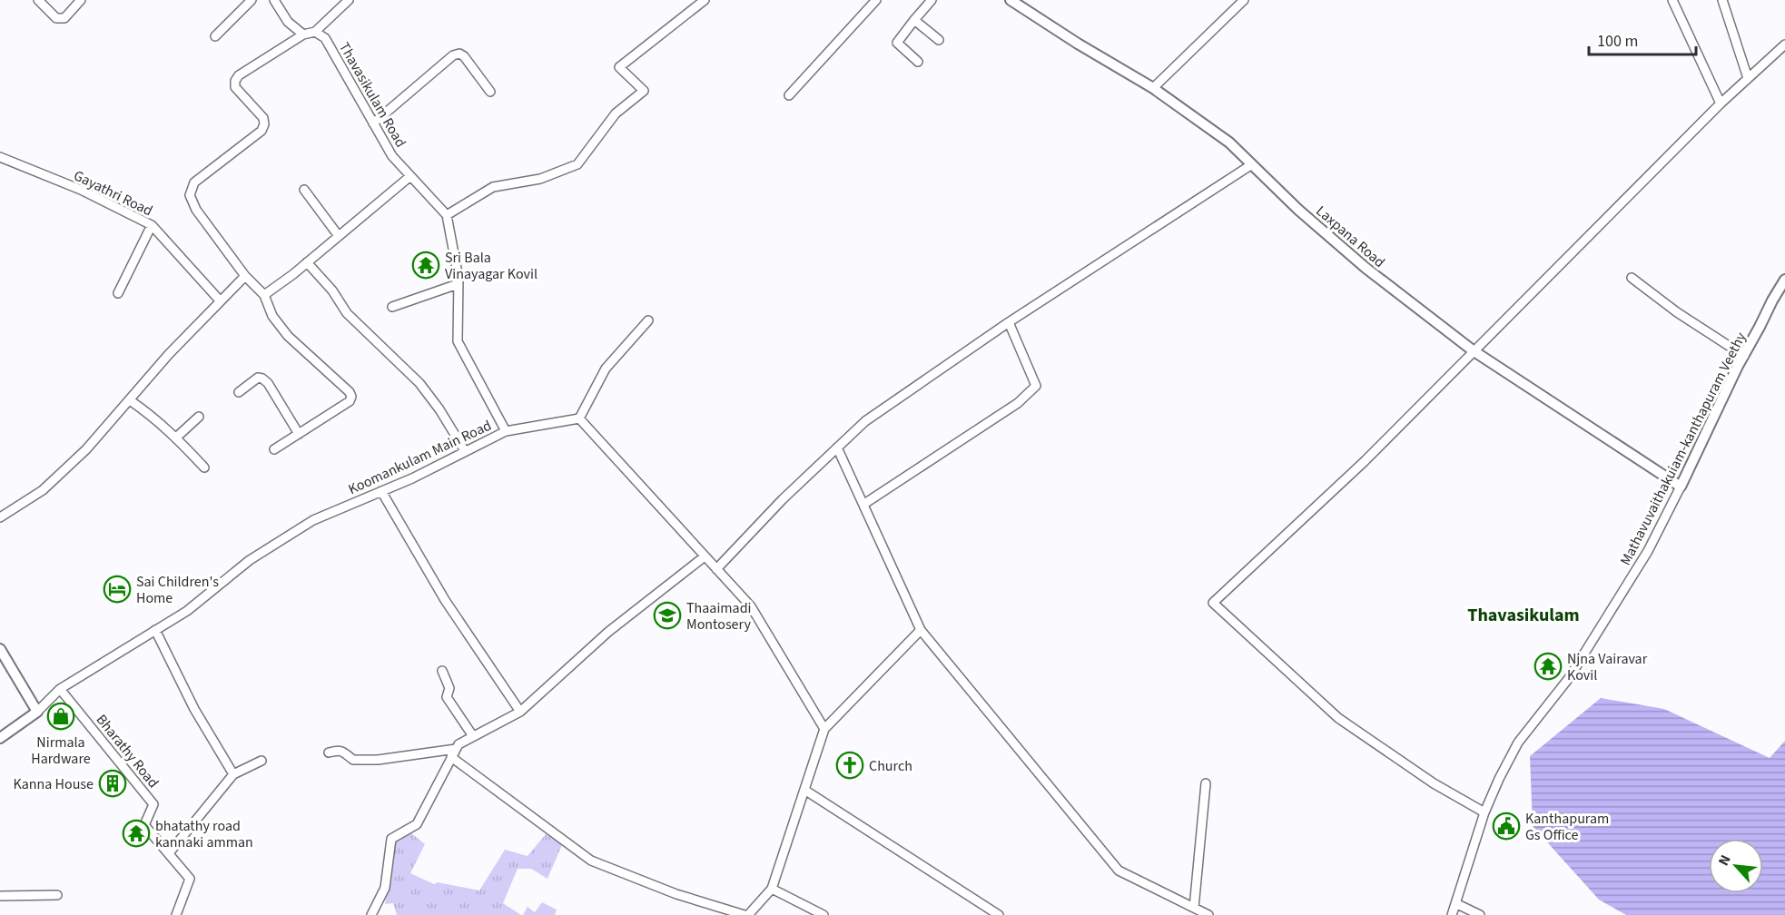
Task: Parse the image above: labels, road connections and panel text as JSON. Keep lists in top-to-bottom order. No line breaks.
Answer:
{"streets":{"street":["Thavasikulam Road","Gayathri Road","Laxpana Road","Mathavuvaithakuiam-kanthapuram Veethy","Koomankulam Main Road","Bharathy Road"]},"crossings":[["Thavasikulam Road","Koomankulam Main Road"],["Laxpana Road","Mathavuvaithakuiam-kanthapuram Veethy"],["Koomankulam Main Road","Bharathy Road"]],"districts":["Thavasikulam"],"places":{"temple":["Sri Bala Vinayagar Kovil","Njna Vairavar Kovil","bhatathy road kannaki amman"],"hotel":["Sai Children's Home"],"school or university":["Thaaimadi Montosery"],"shop":["Nirmala Hardware"],"church":["Church"],"building":["Kanna House"],"public building":["Kanthapuram Gs Office"]},"scale_bar":"100 m","north":"top left"}
